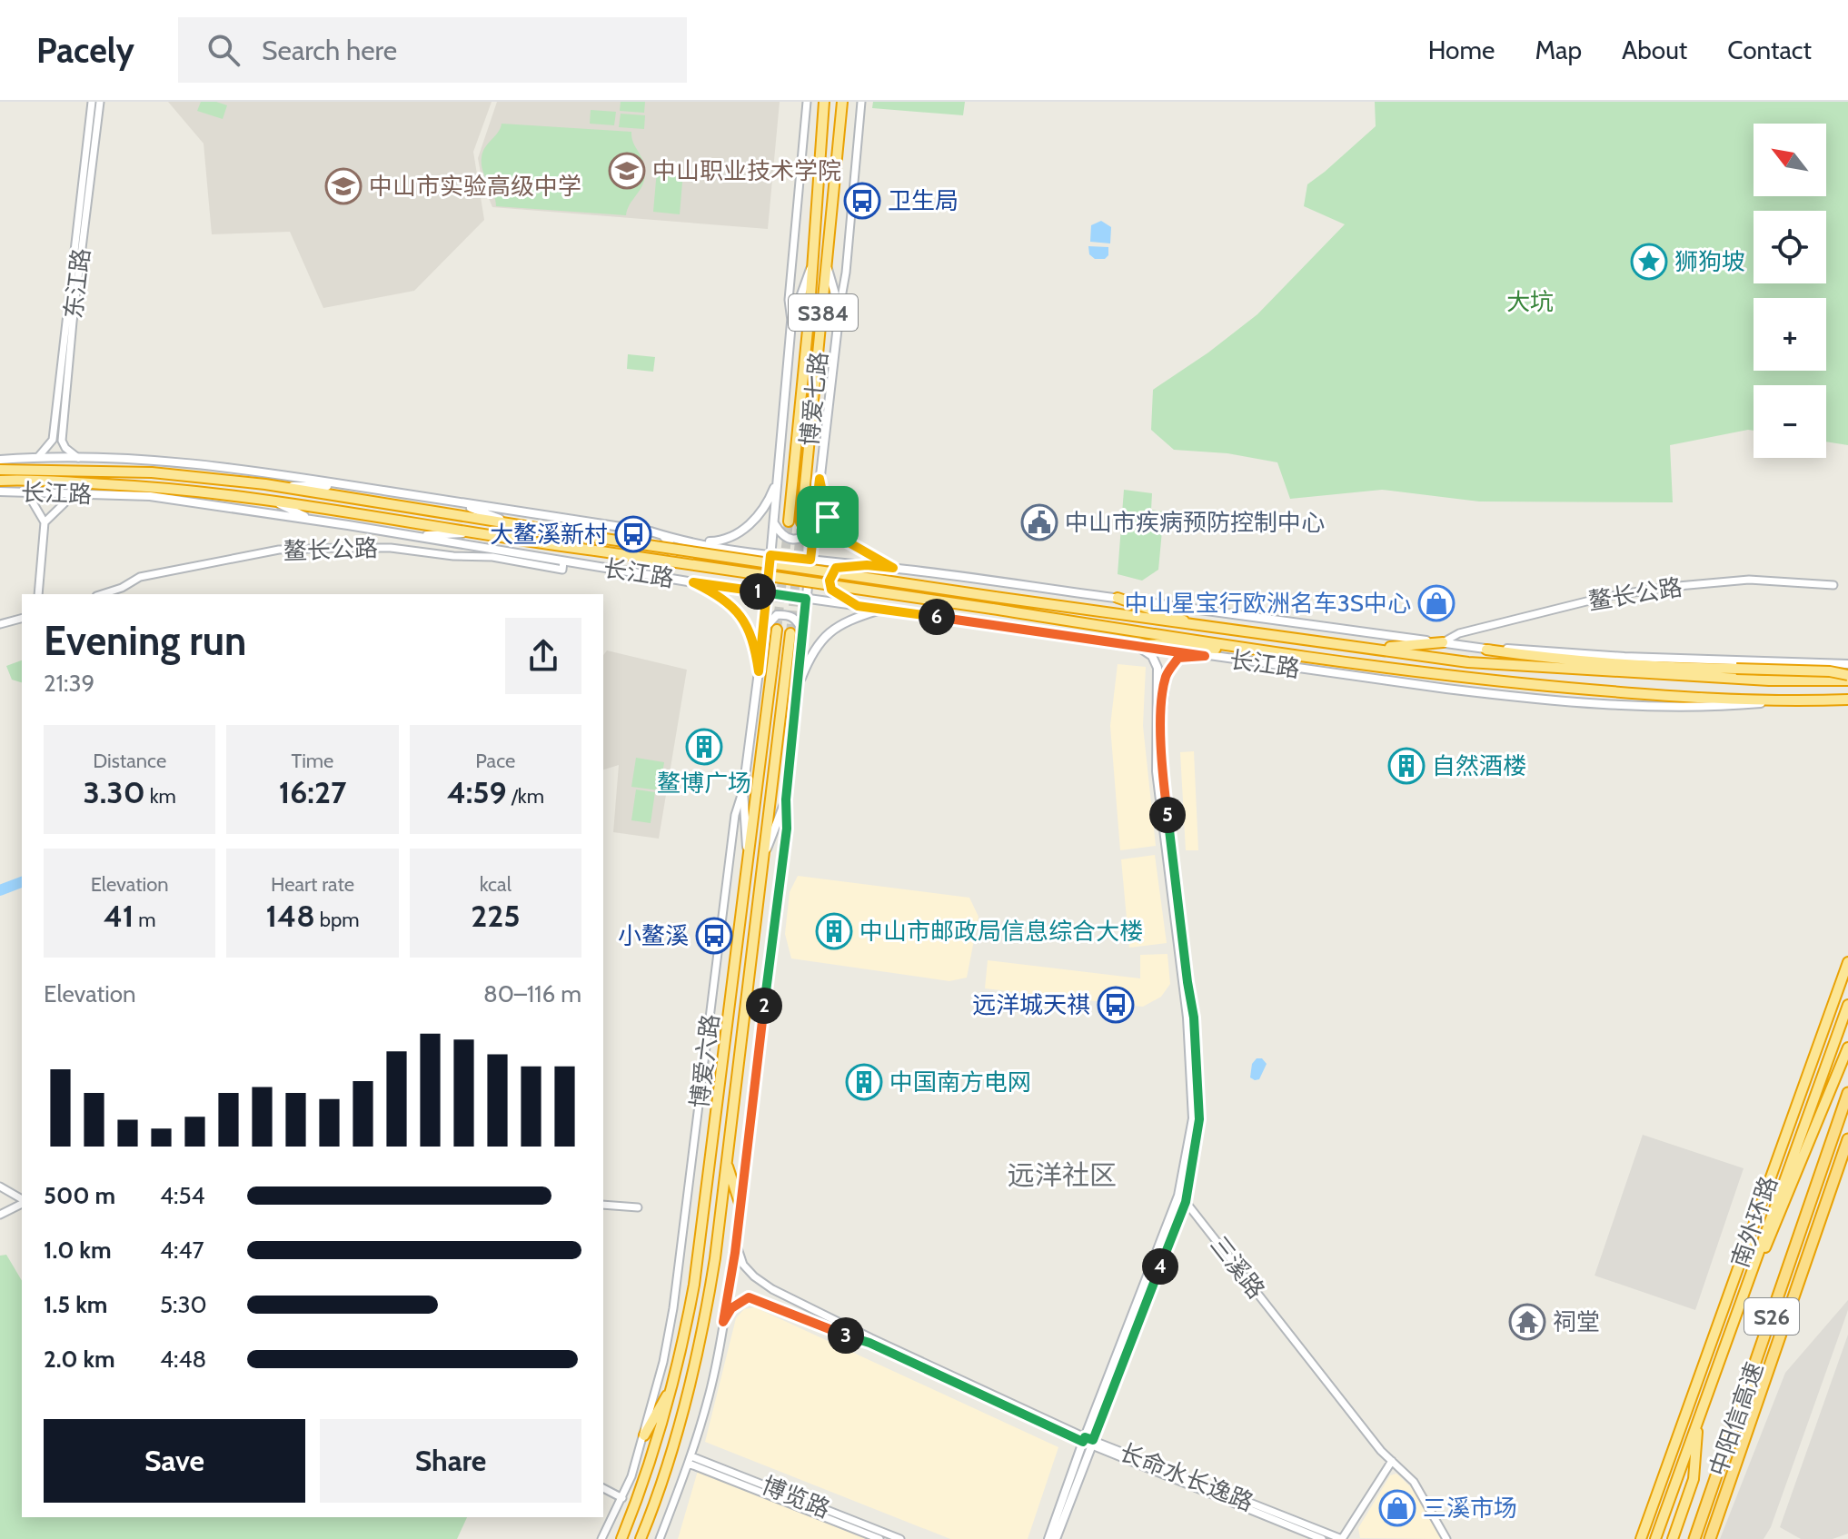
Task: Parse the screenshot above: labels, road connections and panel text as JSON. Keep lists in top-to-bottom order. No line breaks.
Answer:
{"streets":{"highway":["S384","博爱七路","长江路","博爱六路","南外环路","S26","中阳信高速"],"main road":["三溪路"],"street":["东江路","鳌长公路","长命水长逸路","博览路"]},"crossings":[["东江路","长江路"],["博爱七路","长江路"],["博爱七路","博爱六路"],["长江路","鳌长公路"],["长江路","博爱六路"],["三溪路","长命水长逸路"]],"districts":["远洋社区"],"parks":["大坑"],"places":{"school or university":["中山职业技术学院","中山市实验高级中学"],"bus stop":["卫生局","大鳌溪新村","小鳌溪","远洋城天祺"],"place":["狮狗坡"],"public building":["中山市疾病预防控制中心"],"shop":["中山星宝行欧洲名车3S中心","三溪市场"],"building":["鳌博广场","自然酒楼","中山市邮政局信息综合大楼","中国南方电网"],"temple":["祠堂"]},"north":"top left","page":{"header":"Pacely","search":"Search here","nav":["Home","Map","About","Contact"],"map_buttons":["+","−"],"pins":["1","6","5","2","4","3"],"heading":["Evening run","21:39"],"stats":[["Distance","3.30 km"],["Time","16:27"],["Pace","4:59 /km"],["Elevation","41 m"],["Heart rate","148 bpm"],["kcal","225"]],"chart":["Elevation","80–116 m"],"list":[{"name":"500 m","note":"4:54"},{"name":"1.0 km","note":"4:47"},{"name":"1.5 km","note":"5:30"},{"name":"2.0 km","note":"4:48"}],"buttons":["Save","Share"]}}
